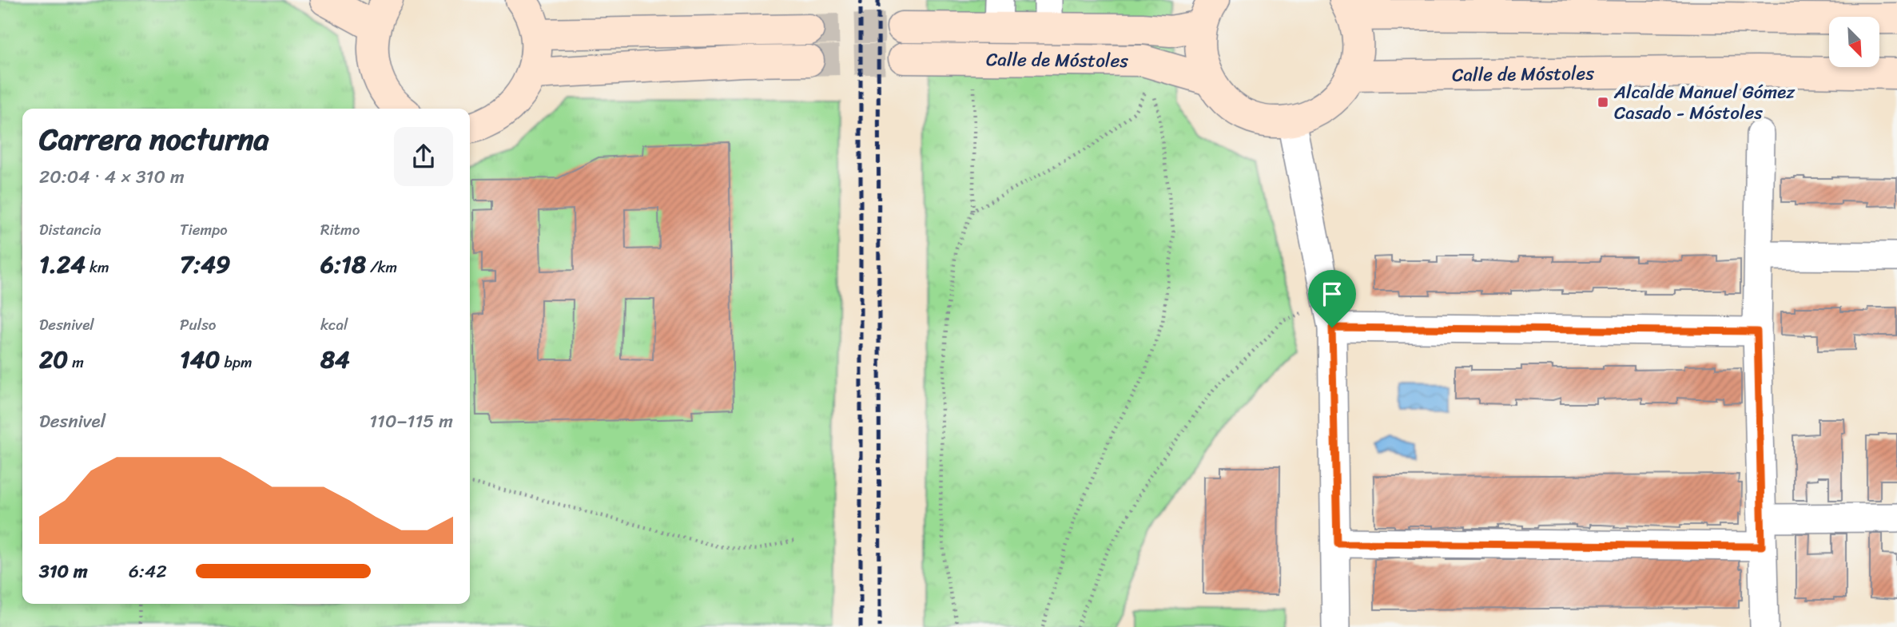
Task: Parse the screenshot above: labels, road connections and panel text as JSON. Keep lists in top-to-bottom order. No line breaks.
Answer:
{"streets":{"main road":["Calle de Móstoles"]},"places":{"transit":["Alcalde Manuel Gómez Casado - Móstoles"]},"north":"bottom right","page":{"heading":["Carrera nocturna","20:04 · 4 × 310 m"],"stats":[["Distancia","1.24 km"],["Tiempo","7:49"],["Ritmo","6:18 /km"],["Desnivel","20 m"],["Pulso","140 bpm"],["kcal","84"]],"chart":["Desnivel","110–115 m"],"list":[{"name":"310 m","note":"6:42"}]}}
